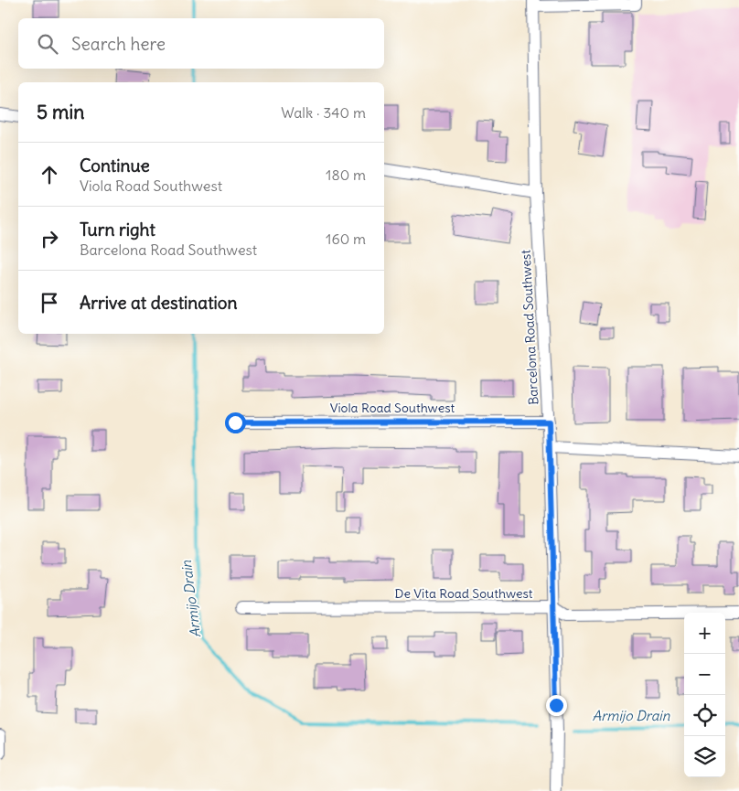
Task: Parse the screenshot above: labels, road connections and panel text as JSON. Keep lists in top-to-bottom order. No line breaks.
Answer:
{"streets":{"street":["Barcelona Road Southwest","Viola Road Southwest","De Vita Road Southwest"]},"crossings":[["Barcelona Road Southwest","Viola Road Southwest"],["Barcelona Road Southwest","De Vita Road Southwest"]],"water":["Armijo Drain"],"page":{"search":"Search here","heading":["5 min","Walk · 340 m"],"list":[["Continue","Viola Road Southwest","180 m"],["Turn right","Barcelona Road Southwest","160 m"],"Arrive at destination"],"map_buttons":["+","−"]}}
